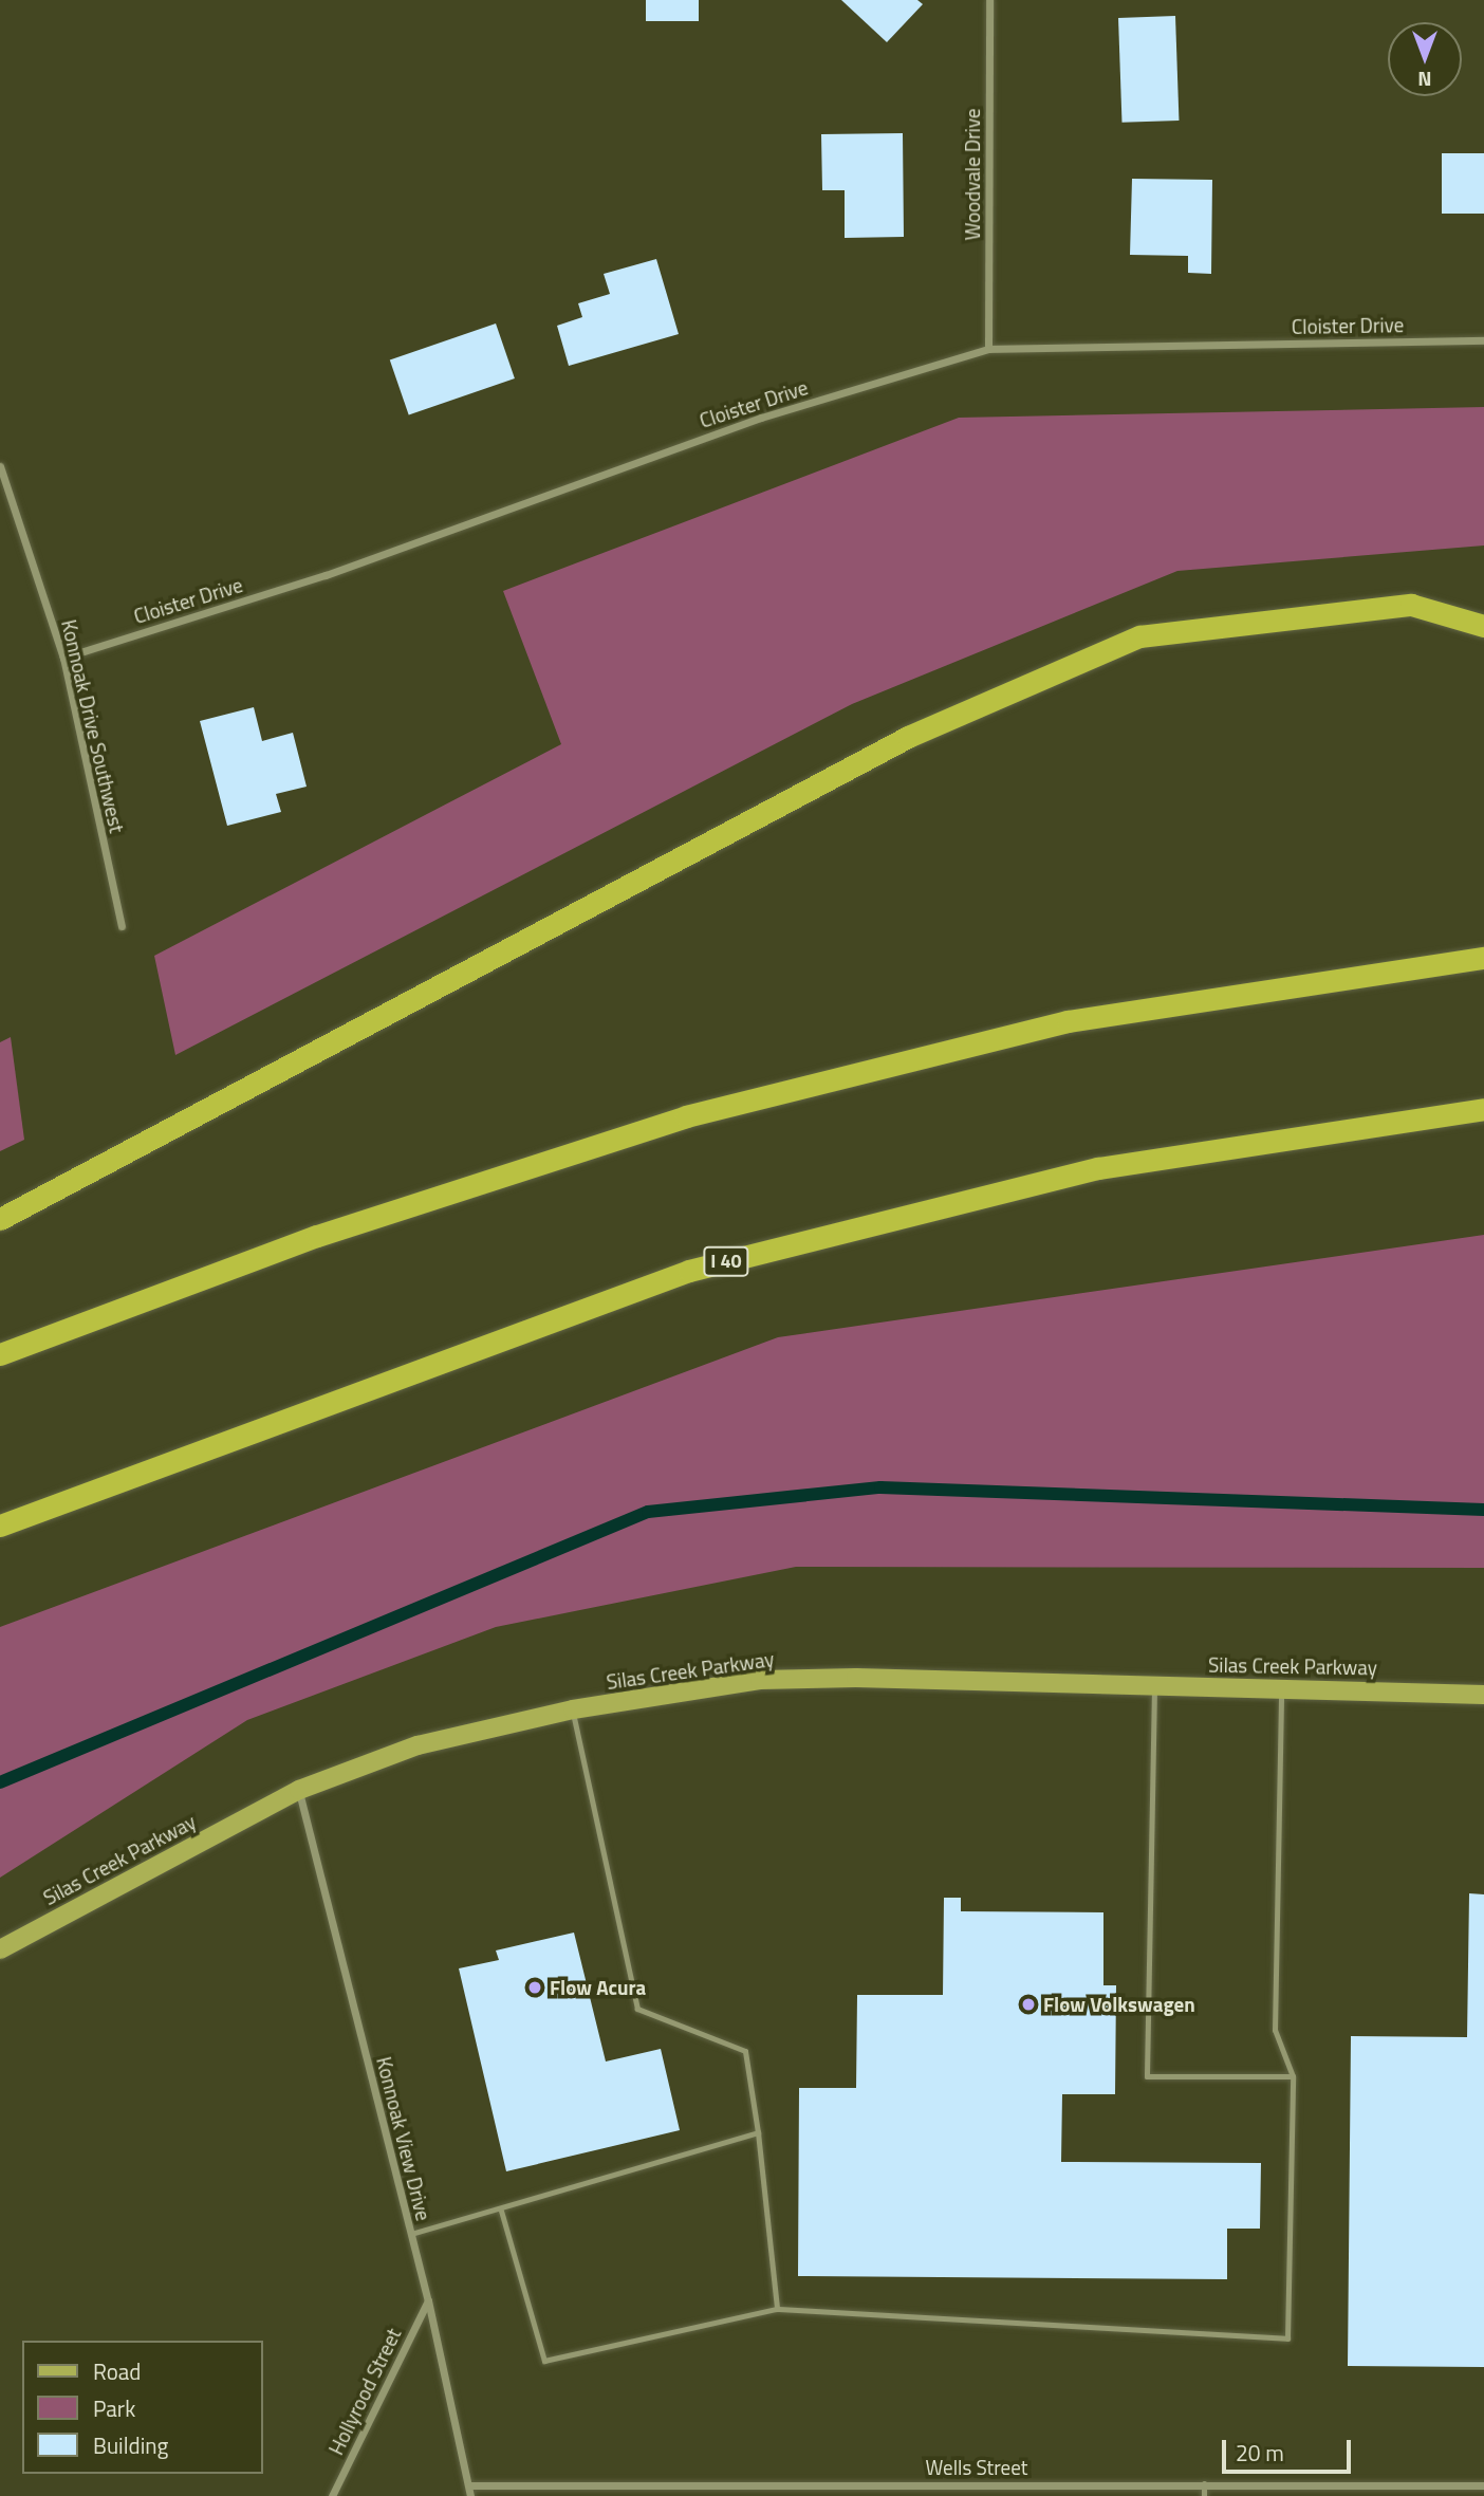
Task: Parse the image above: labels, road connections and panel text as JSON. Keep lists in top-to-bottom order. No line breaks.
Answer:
{"streets":{"highway":["I 40"],"main road":["Silas Creek Parkway"],"street":["Woodvale Drive","Cloister Drive","Konnoak Drive Southwest","Konnoak View Drive","Hollyrood Street","Wells Street"]},"crossings":[["Woodvale Drive","Cloister Drive"],["Cloister Drive","Konnoak Drive Southwest"],["Silas Creek Parkway","Konnoak View Drive"],["Konnoak View Drive","Hollyrood Street"],["Konnoak View Drive","Wells Street"]],"places":["Flow Acura","Flow Volkswagen"],"legend":["Road","Park","Building"],"scale_bar":"20 m","north":"bottom"}
